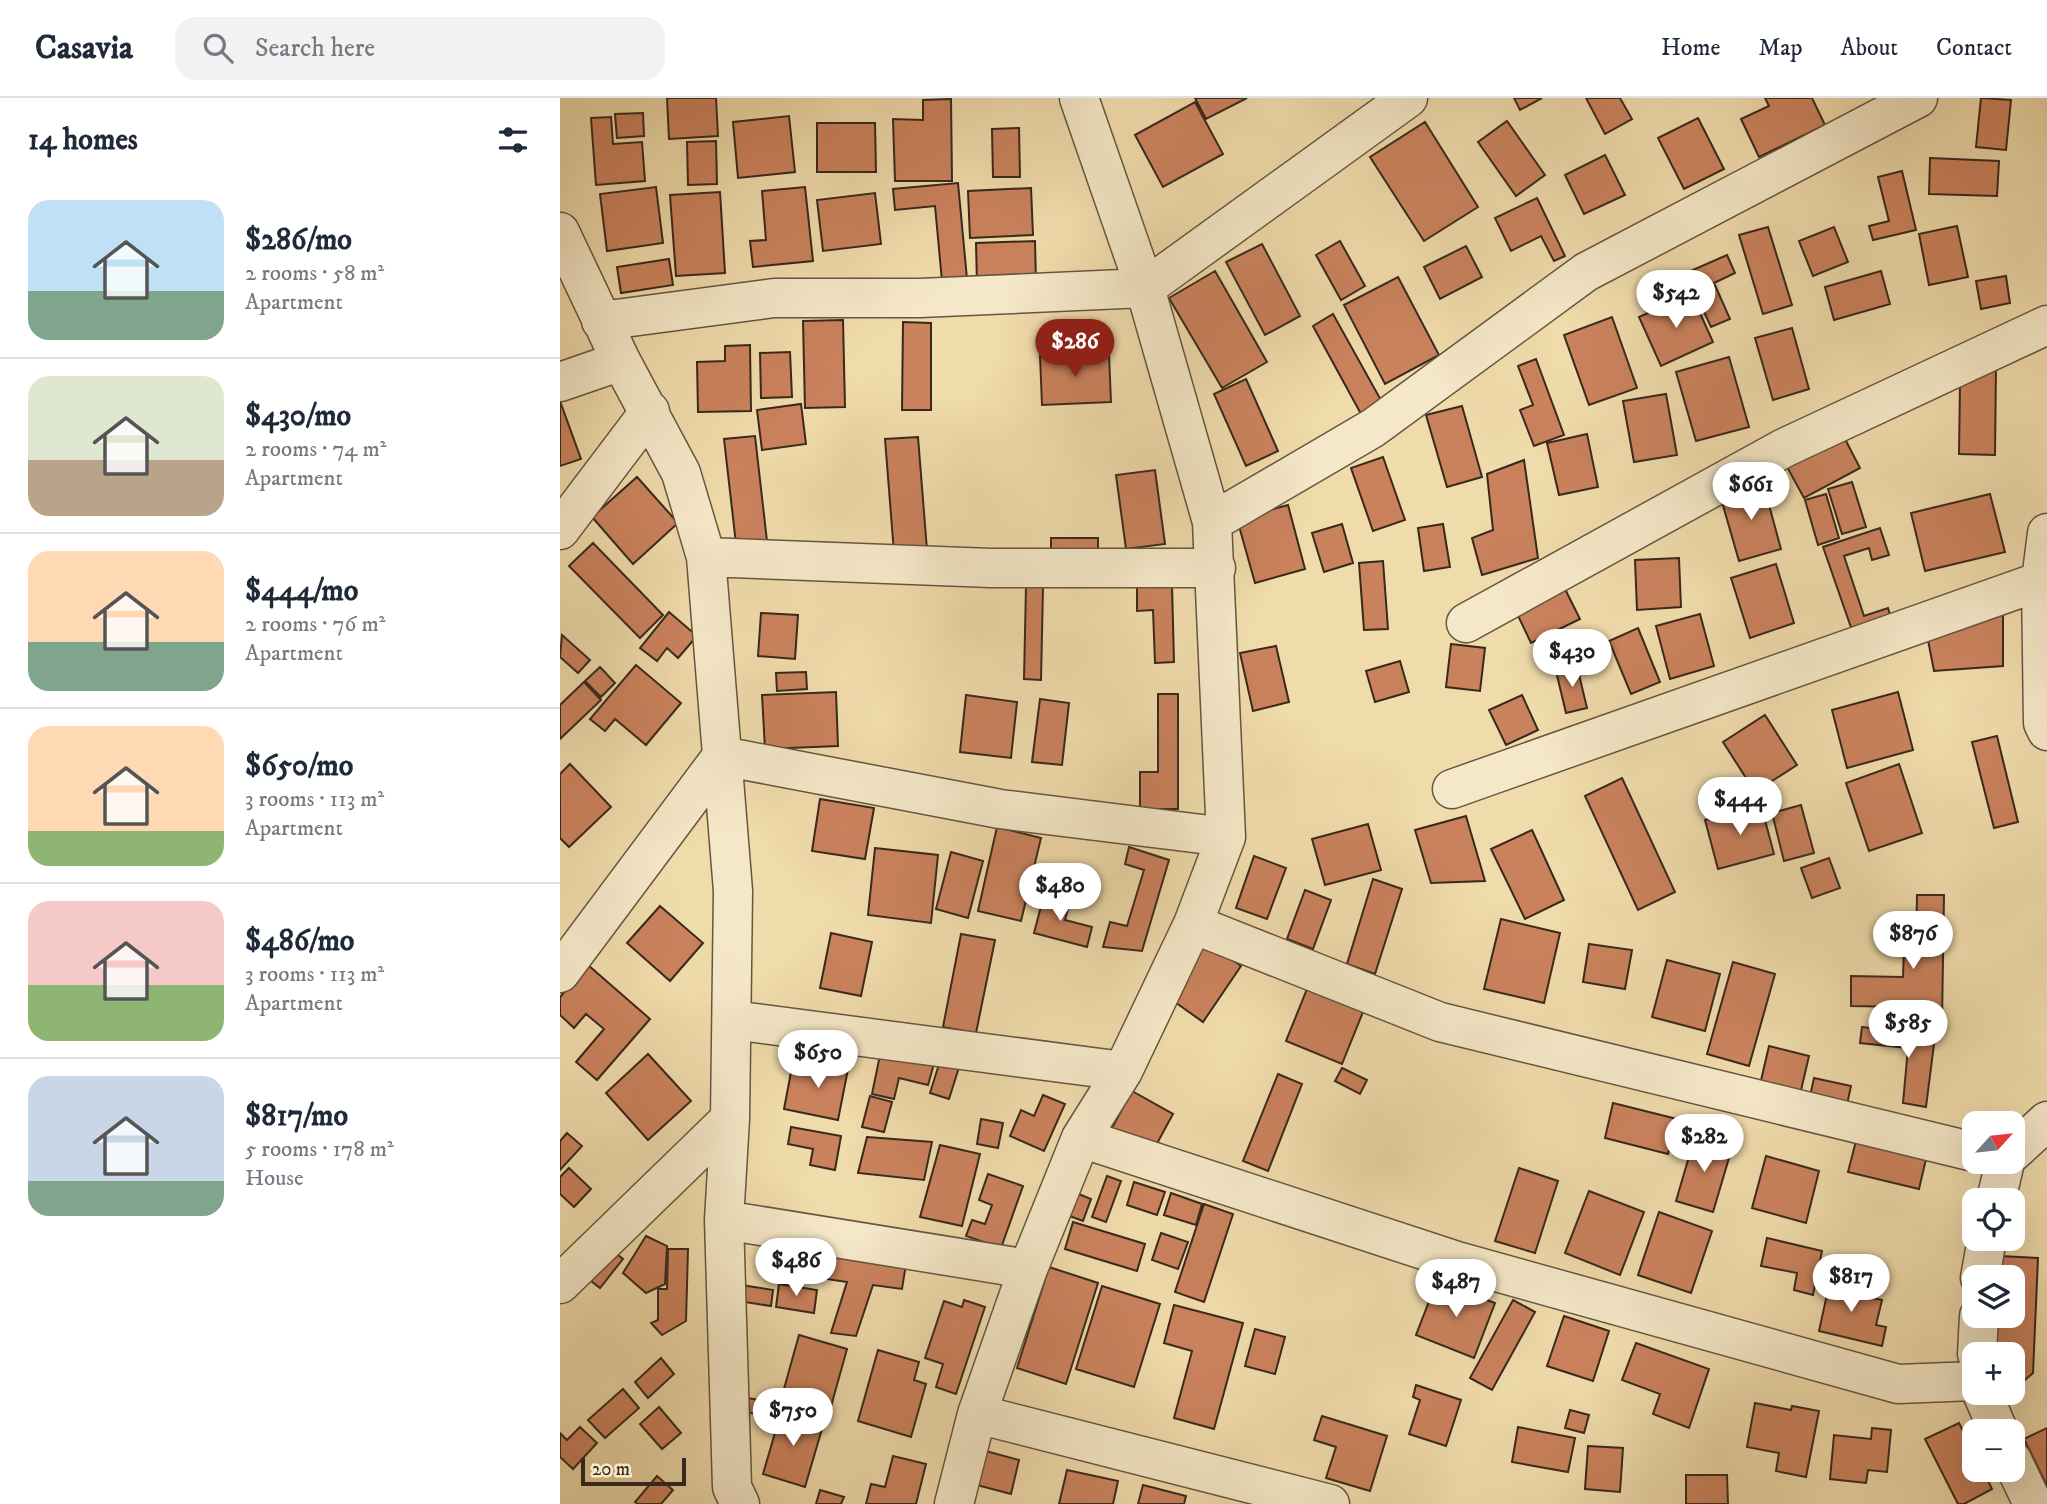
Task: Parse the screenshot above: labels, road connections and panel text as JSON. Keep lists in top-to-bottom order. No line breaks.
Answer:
{"scale_bar":"20 m","north":"top right","page":{"header":"Casavia","search":"Search here","nav":["Home","Map","About","Contact"],"heading":"14 homes","list":[{"name":"$286/mo","note":"2 rooms · 58 m² · Apartment"},{"name":"$430/mo","note":"2 rooms · 74 m² · Apartment"},{"name":"$444/mo","note":"2 rooms · 76 m² · Apartment"},{"name":"$650/mo","note":"3 rooms · 113 m² · Apartment"},{"name":"$486/mo","note":"3 rooms · 113 m² · Apartment"},{"name":"$817/mo","note":"5 rooms · 178 m² · House"}],"price":["$542","$286","$661","$430","$444","$480","$876","$585","$650","$282","$486","$817","$487","$750"],"map_buttons":["+","−"],"scale":"20 m"}}
